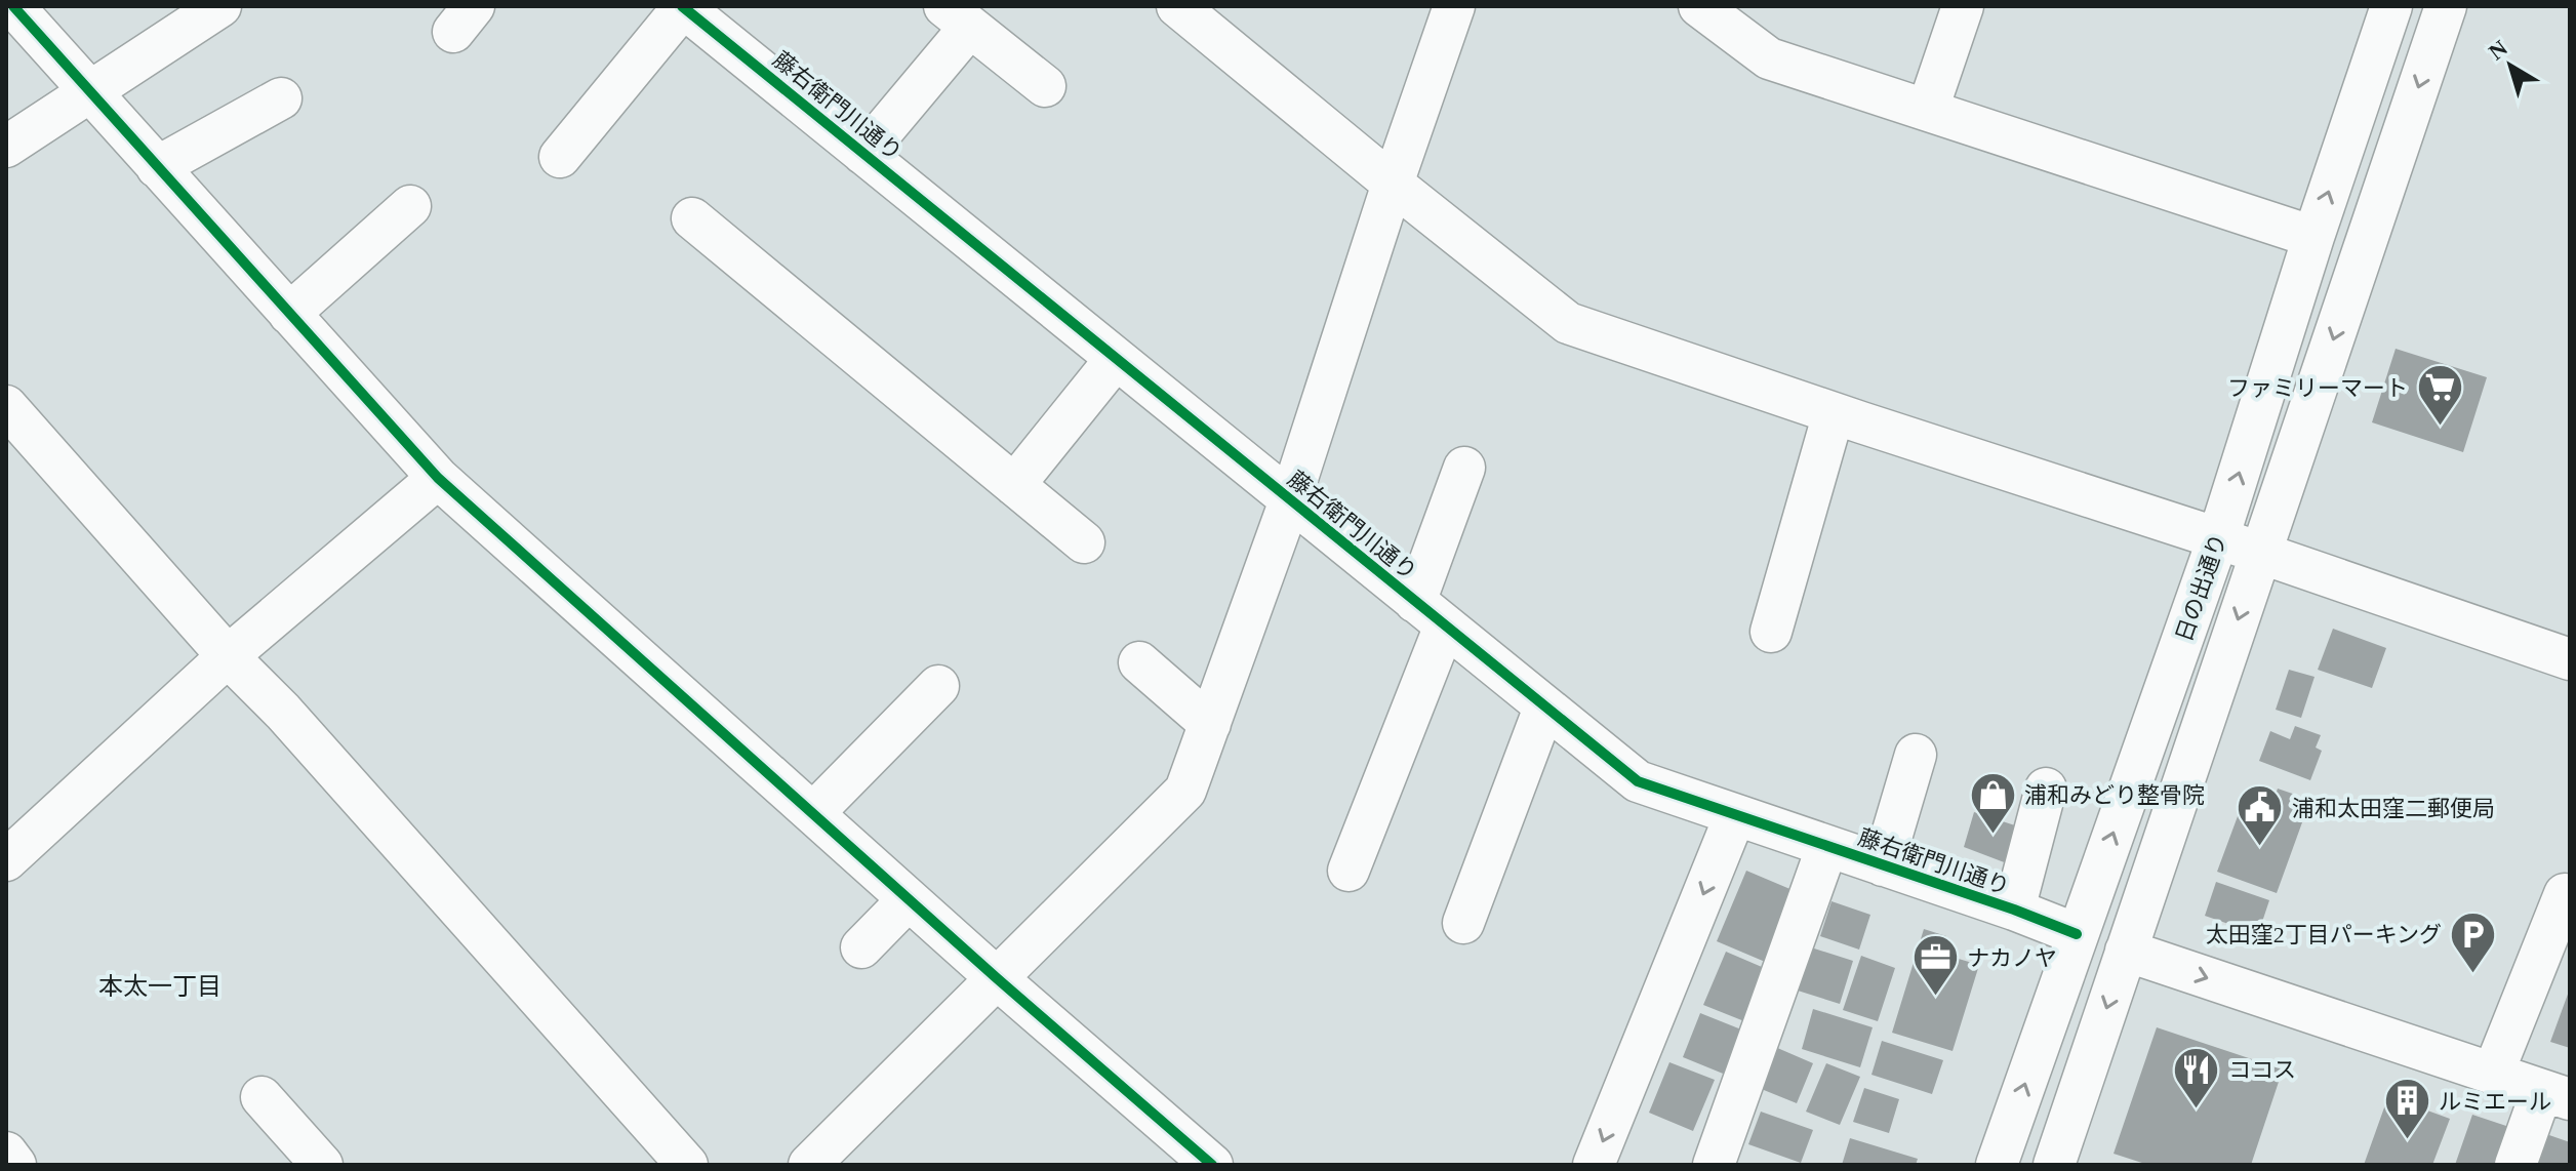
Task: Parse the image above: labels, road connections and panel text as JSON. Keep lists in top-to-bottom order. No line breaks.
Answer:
{"streets":{"street":["藤右衛門川通り","日の出通り"]},"crossings":[["藤右衛門川通り","日の出通り"]],"districts":["本太一丁目"],"places":{"supermarket":["ファミリーマート"],"shop":["浦和みどり整骨院"],"public building":["浦和太田窪二郵便局"],"parking":["太田窪2丁目パーキング"],"office":["ナカノヤ"],"restaurant":["ココス"],"building":["ルミエール"]},"north":"top left"}
